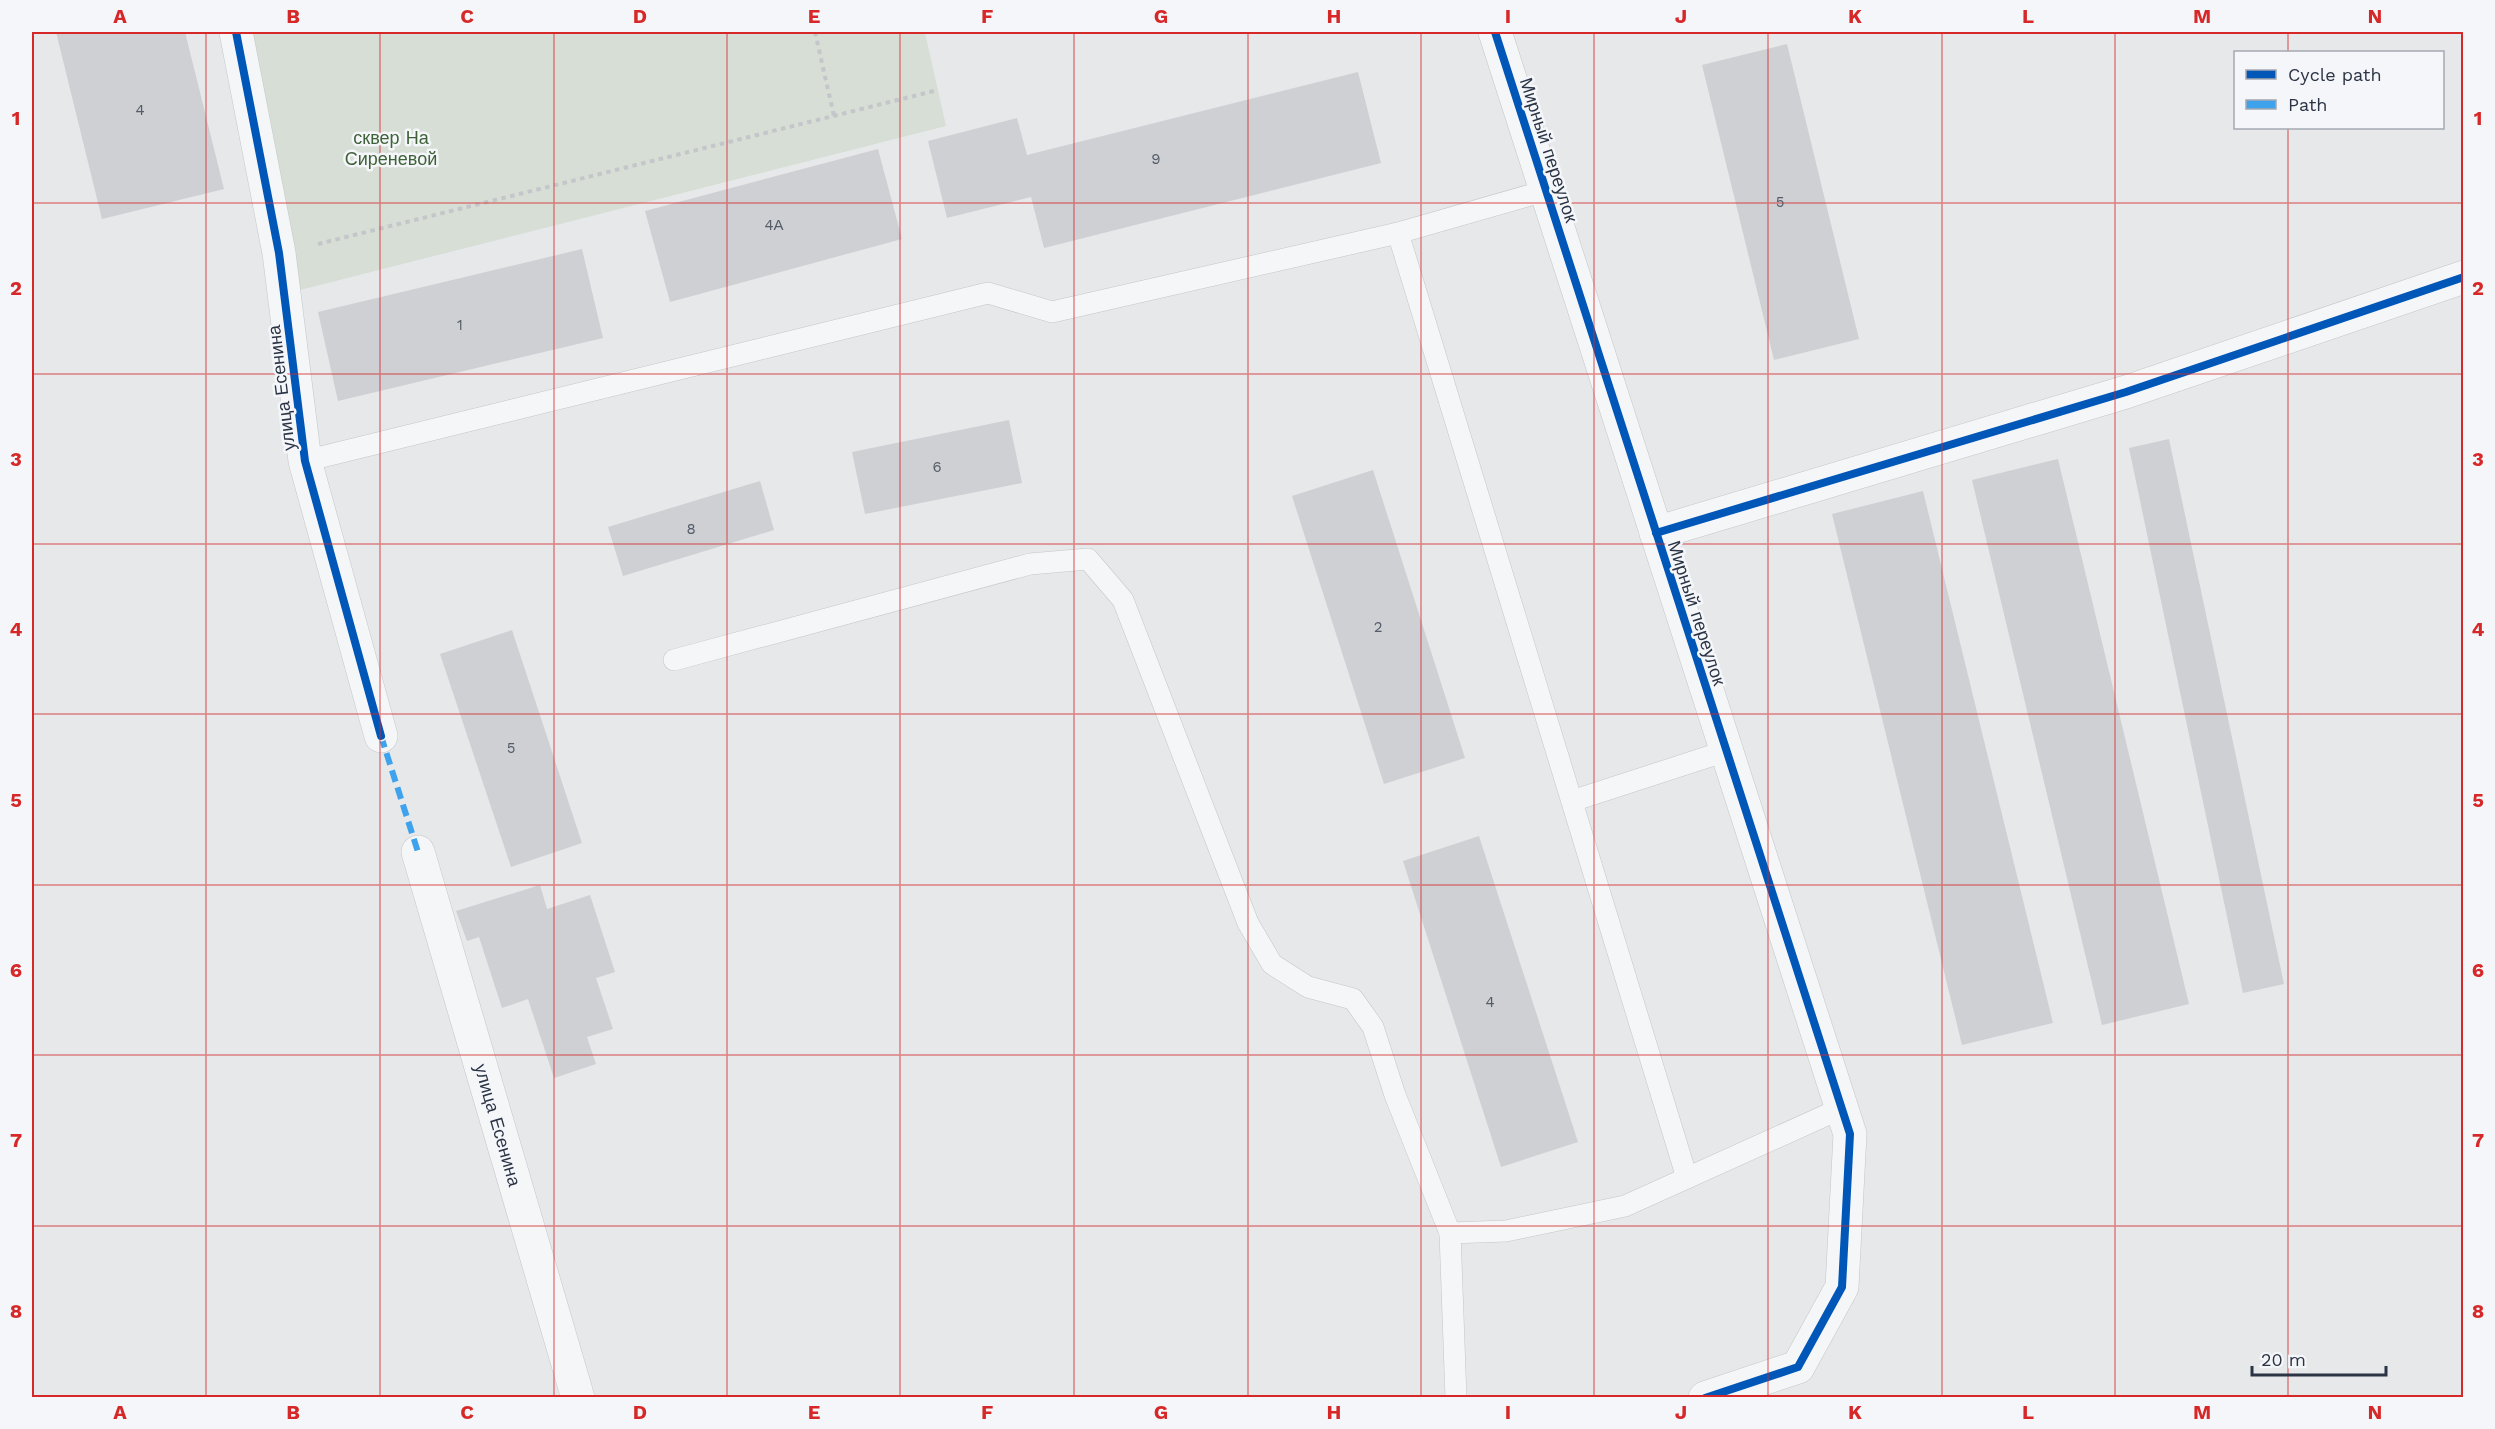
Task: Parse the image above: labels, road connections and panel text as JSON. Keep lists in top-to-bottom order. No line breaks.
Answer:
{"streets":{"street":["Мирный переулок","улица Есенина"]},"parks":["сквер На Сиреневой"],"house_numbers":["4","9","5","4А","1","6","8","2","5","4"],"legend":["Cycle path","Path"],"scale_bar":"20 m","grid":{"columns":["A","B","C","D","E","F","G","H","I","J","K","L","M","N"],"rows":["1","2","3","4","5","6","7","8"]}}
